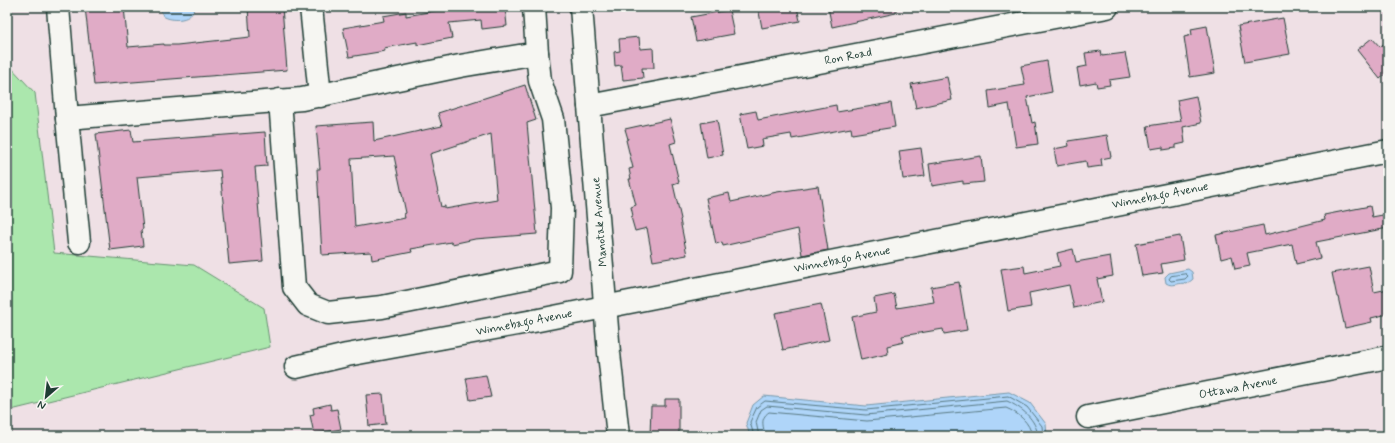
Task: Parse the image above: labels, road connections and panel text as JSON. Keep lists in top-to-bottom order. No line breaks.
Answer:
{"streets":{"street":["Ron Road","Winnebago Avenue","Manotak Avenue","Ottawa Avenue"]},"crossings":[["Ron Road","Manotak Avenue"],["Winnebago Avenue","Manotak Avenue"]],"north":"bottom left"}
